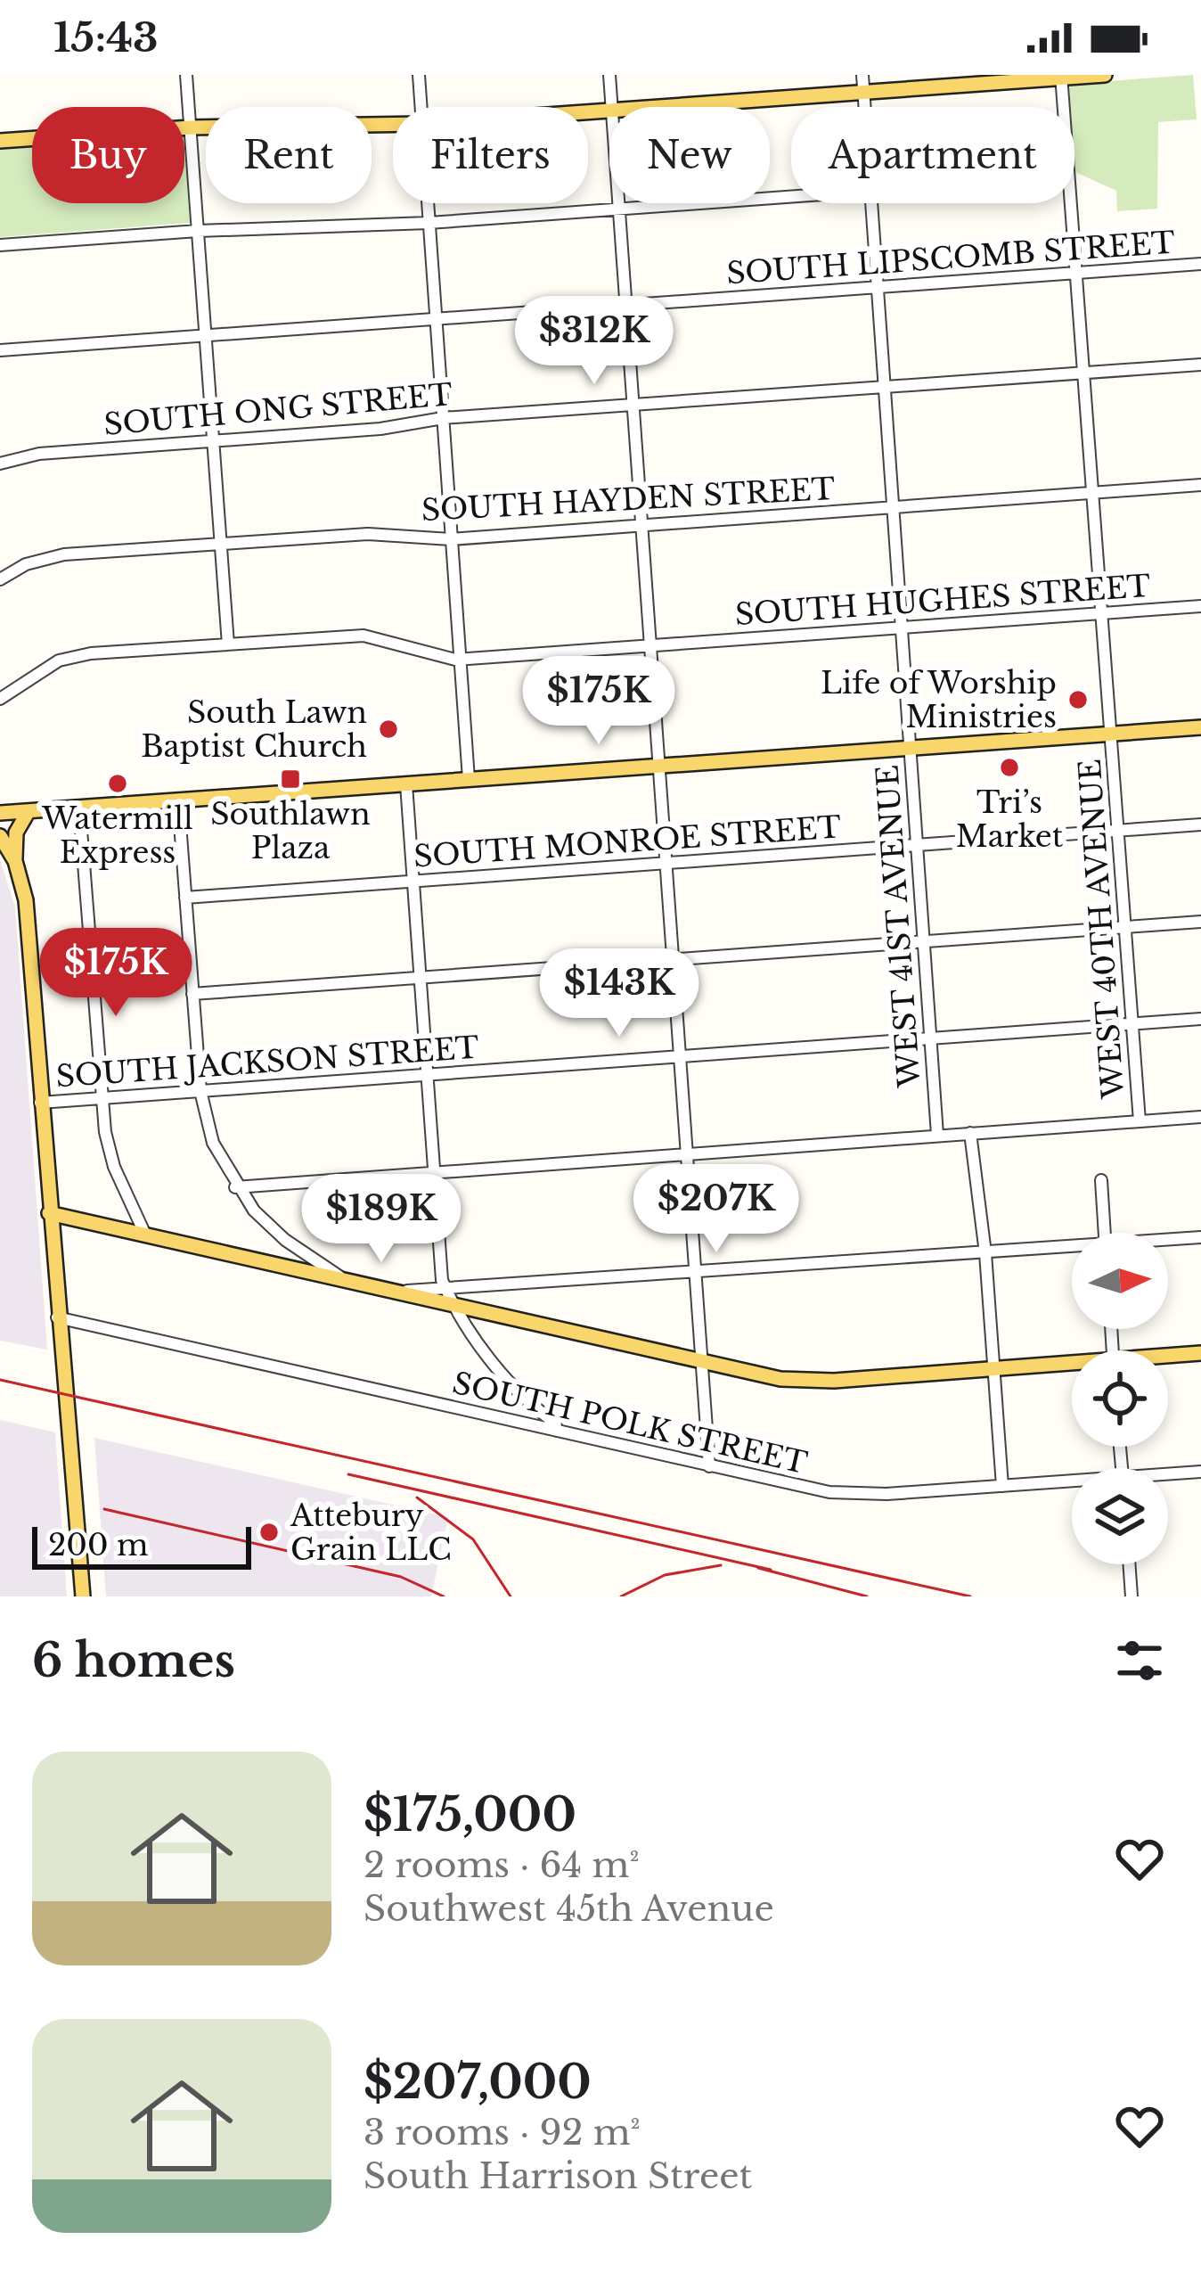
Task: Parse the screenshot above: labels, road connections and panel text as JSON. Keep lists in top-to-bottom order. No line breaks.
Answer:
{"streets":{"street":["SOUTH LIPSCOMB STREET","SOUTH ONG STREET","SOUTH HAYDEN STREET","SOUTH HUGHES STREET","SOUTH MONROE STREET","WEST 41ST AVENUE","WEST 40TH AVENUE","SOUTH JACKSON STREET","SOUTH POLK STREET"]},"crossings":[["SOUTH LIPSCOMB STREET","WEST 41ST AVENUE"],["SOUTH LIPSCOMB STREET","WEST 40TH AVENUE"],["SOUTH ONG STREET","WEST 41ST AVENUE"],["SOUTH ONG STREET","WEST 40TH AVENUE"],["SOUTH HAYDEN STREET","WEST 41ST AVENUE"],["SOUTH HAYDEN STREET","WEST 40TH AVENUE"],["SOUTH HUGHES STREET","WEST 41ST AVENUE"],["SOUTH HUGHES STREET","WEST 40TH AVENUE"],["SOUTH MONROE STREET","WEST 41ST AVENUE"],["SOUTH MONROE STREET","WEST 40TH AVENUE"],["WEST 41ST AVENUE","SOUTH JACKSON STREET"],["WEST 40TH AVENUE","SOUTH JACKSON STREET"]],"places":{"other":["Life of Worship Ministries","South Lawn Baptist Church","Tri’s Market","Watermill Express","Attebury Grain LLC"],"transit":["Southlawn Plaza"]},"scale_bar":"200 m","north":"right","page":{"status":"15:43","chip":["Buy","Rent","Filters","New","Apartment"],"price":["$312K","$175K","$175K","$143K","$207K","$189K"],"scale":"200 m","heading":"6 homes","list":[{"name":"$175,000","note":"2 rooms · 64 m² · Southwest 45th Avenue"},{"name":"$207,000","note":"3 rooms · 92 m² · South Harrison Street"}]}}
